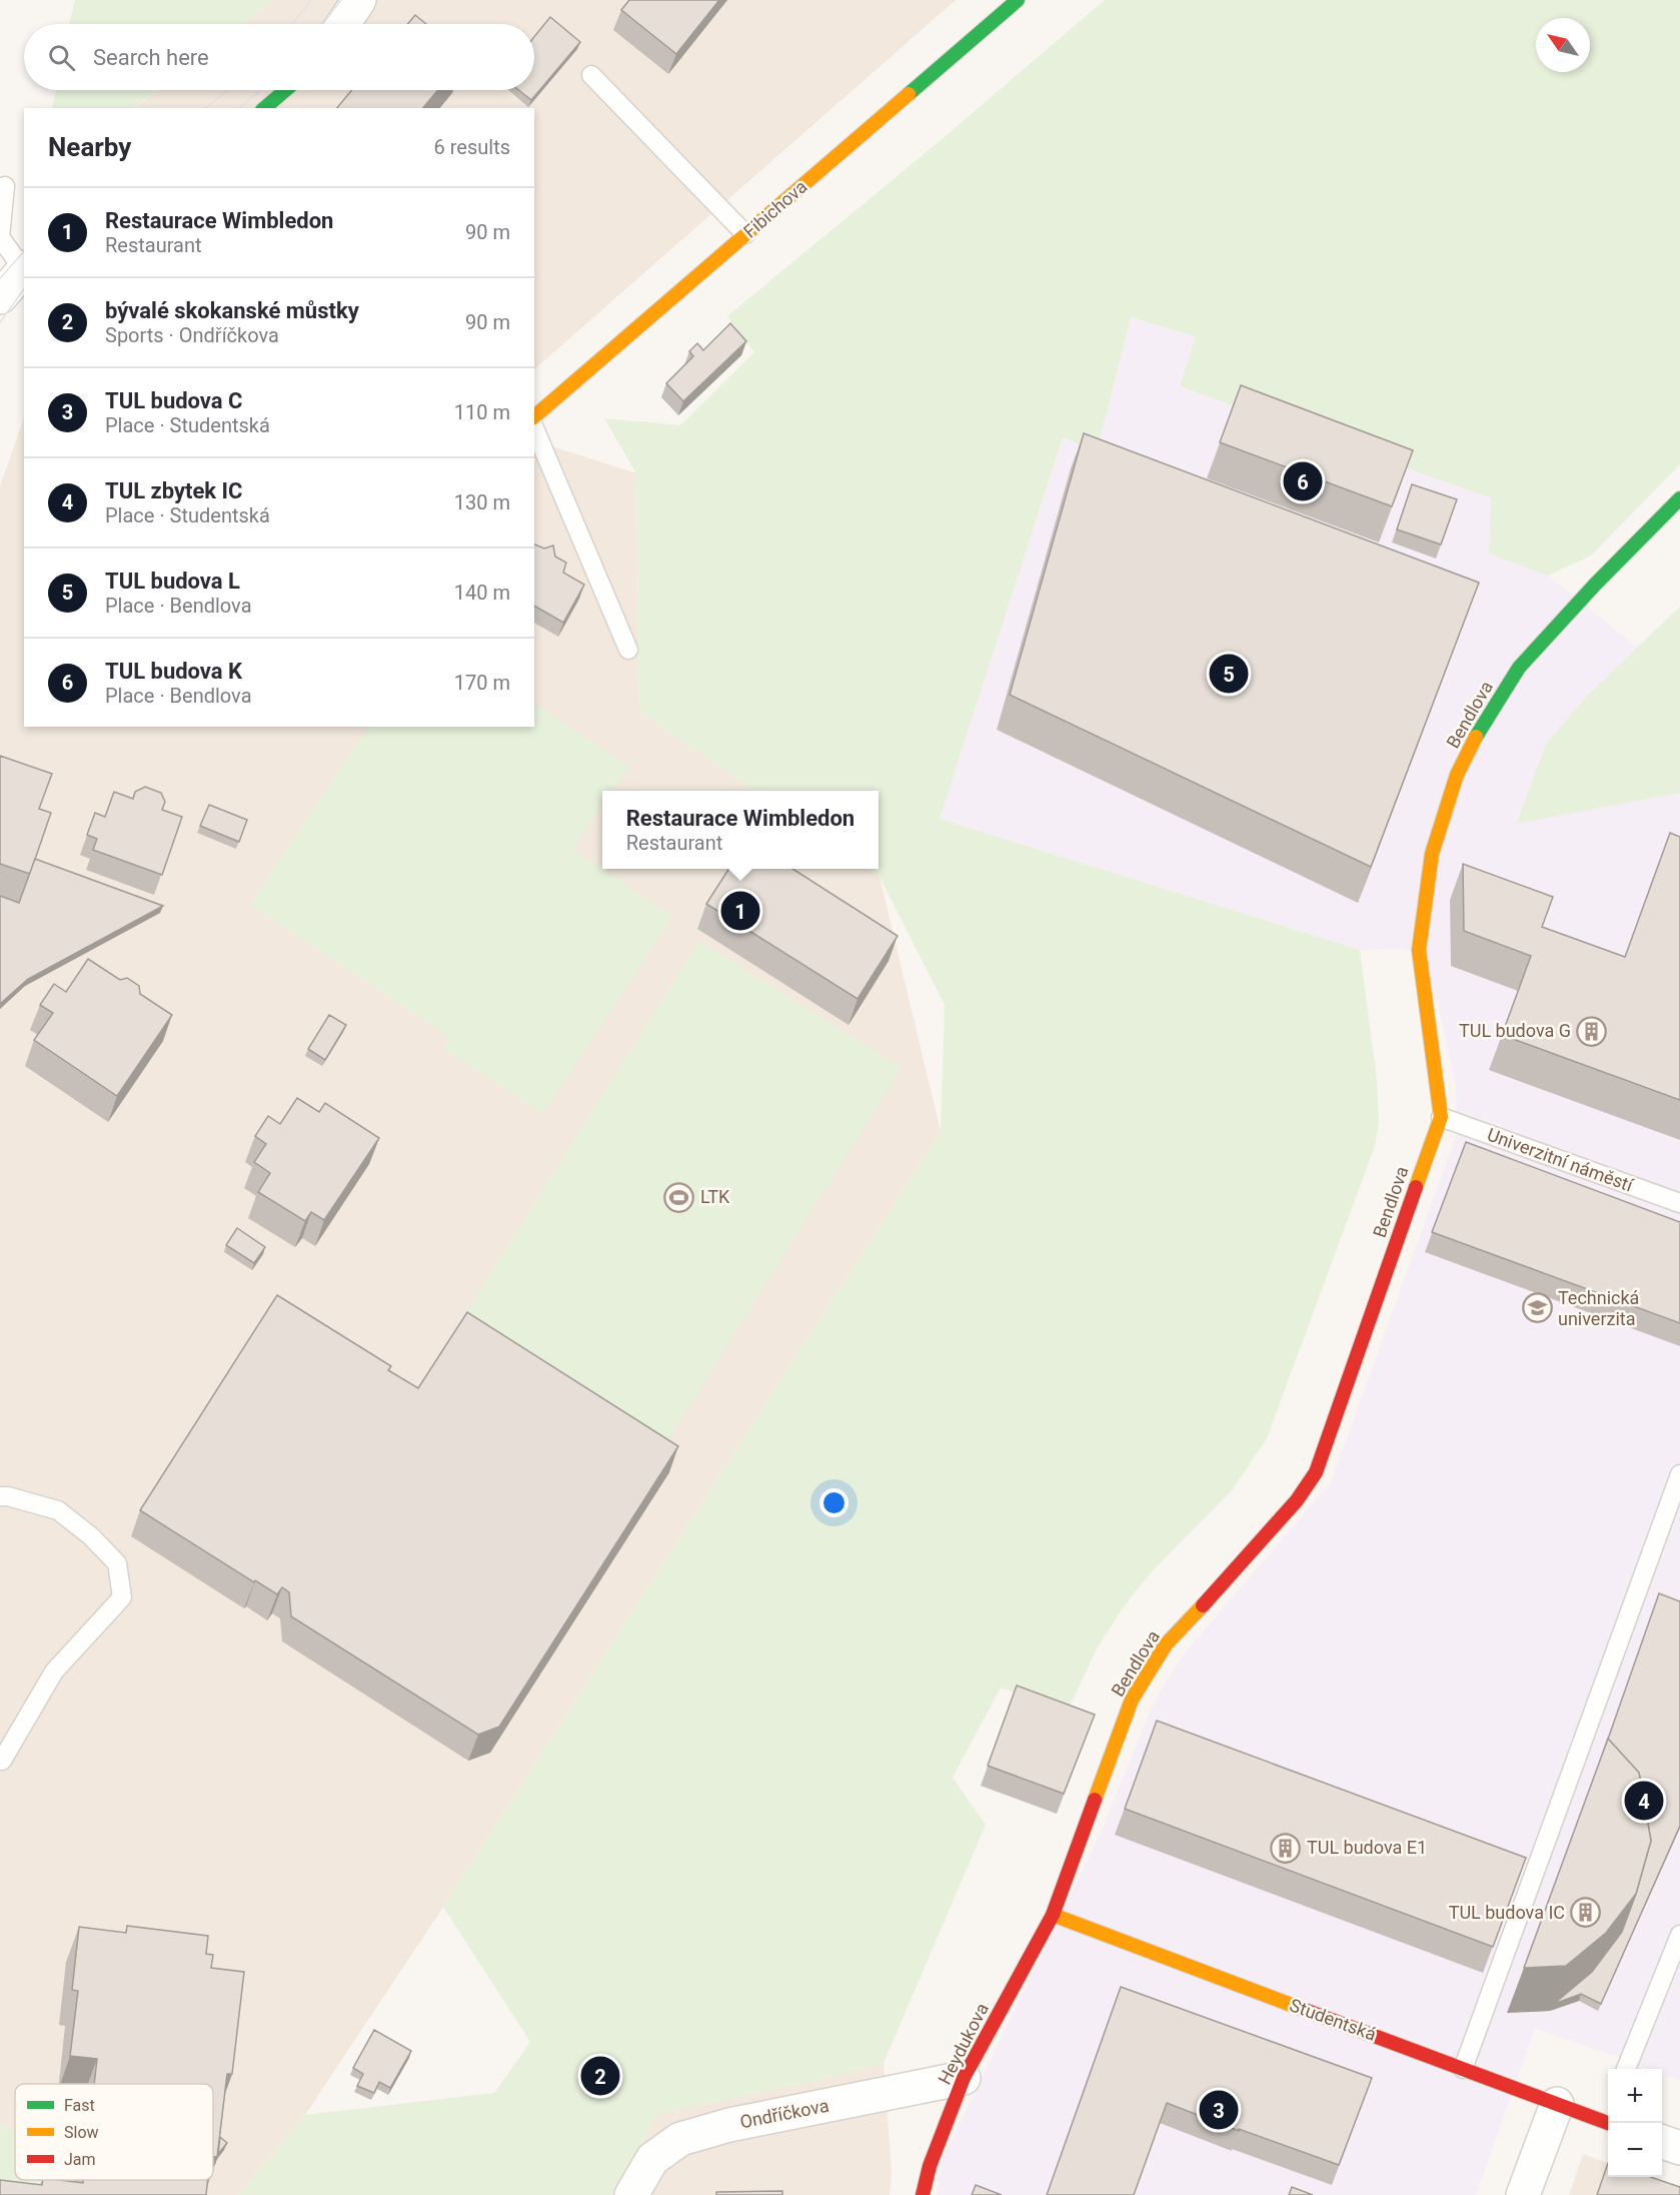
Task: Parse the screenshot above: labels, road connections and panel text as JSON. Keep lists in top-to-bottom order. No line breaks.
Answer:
{"streets":{"street":["Fibichova","Bendlova","Studentská","Heydukova","Ondříčkova"],"lane":["Univerzitní náměstí"]},"crossings":[["Bendlova","Univerzitní náměstí"],["Bendlova","Studentská"],["Bendlova","Heydukova"],["Studentská","Heydukova"],["Heydukova","Ondříčkova"]],"places":{"building":["TUL budova G","TUL budova E1","TUL budova IC"],"sports":["LTK"],"school or university":["Technická univerzita"]},"legend":["Fast","Slow","Jam"],"north":"top left","page":{"search":"Search here","heading":["Nearby","6 results"],"list":[{"mark":"1","name":"Restaurace Wimbledon","note":"Restaurant","value":"90 m"},{"mark":"2","name":"bývalé skokanské můstky","note":"Sports · Ondříčkova","value":"90 m"},{"mark":"3","name":"TUL budova C","note":"Place · Studentská","value":"110 m"},{"mark":"4","name":"TUL zbytek IC","note":"Place · Studentská","value":"130 m"},{"mark":"5","name":"TUL budova L","note":"Place · Bendlova","value":"140 m"},{"mark":"6","name":"TUL budova K","note":"Place · Bendlova","value":"170 m"}],"pins":["6","5","1","4","2","3"],"popup":["Restaurace Wimbledon","Restaurant"],"map_buttons":["+","−"]}}
